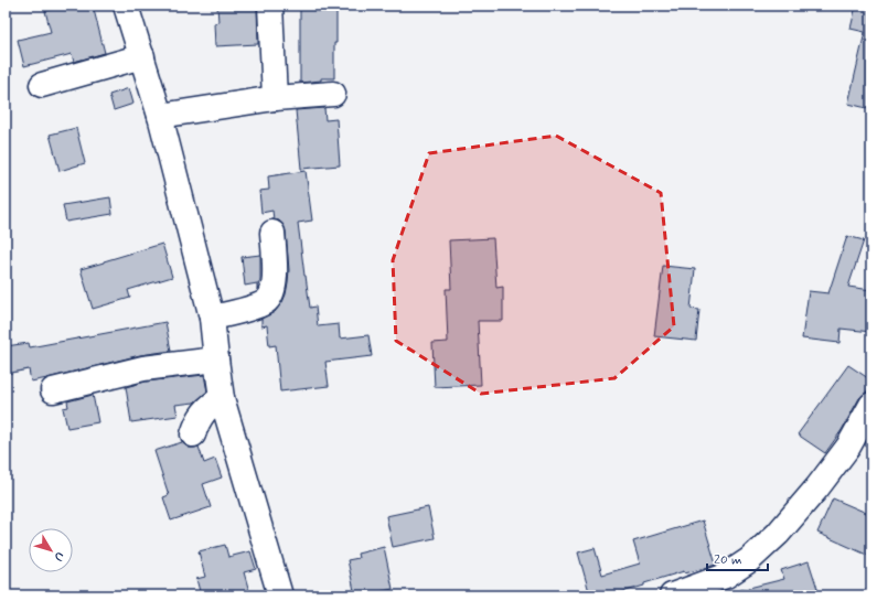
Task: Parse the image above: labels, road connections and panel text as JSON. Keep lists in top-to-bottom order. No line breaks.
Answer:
{"scale_bar":"20 m","north":"bottom right"}
